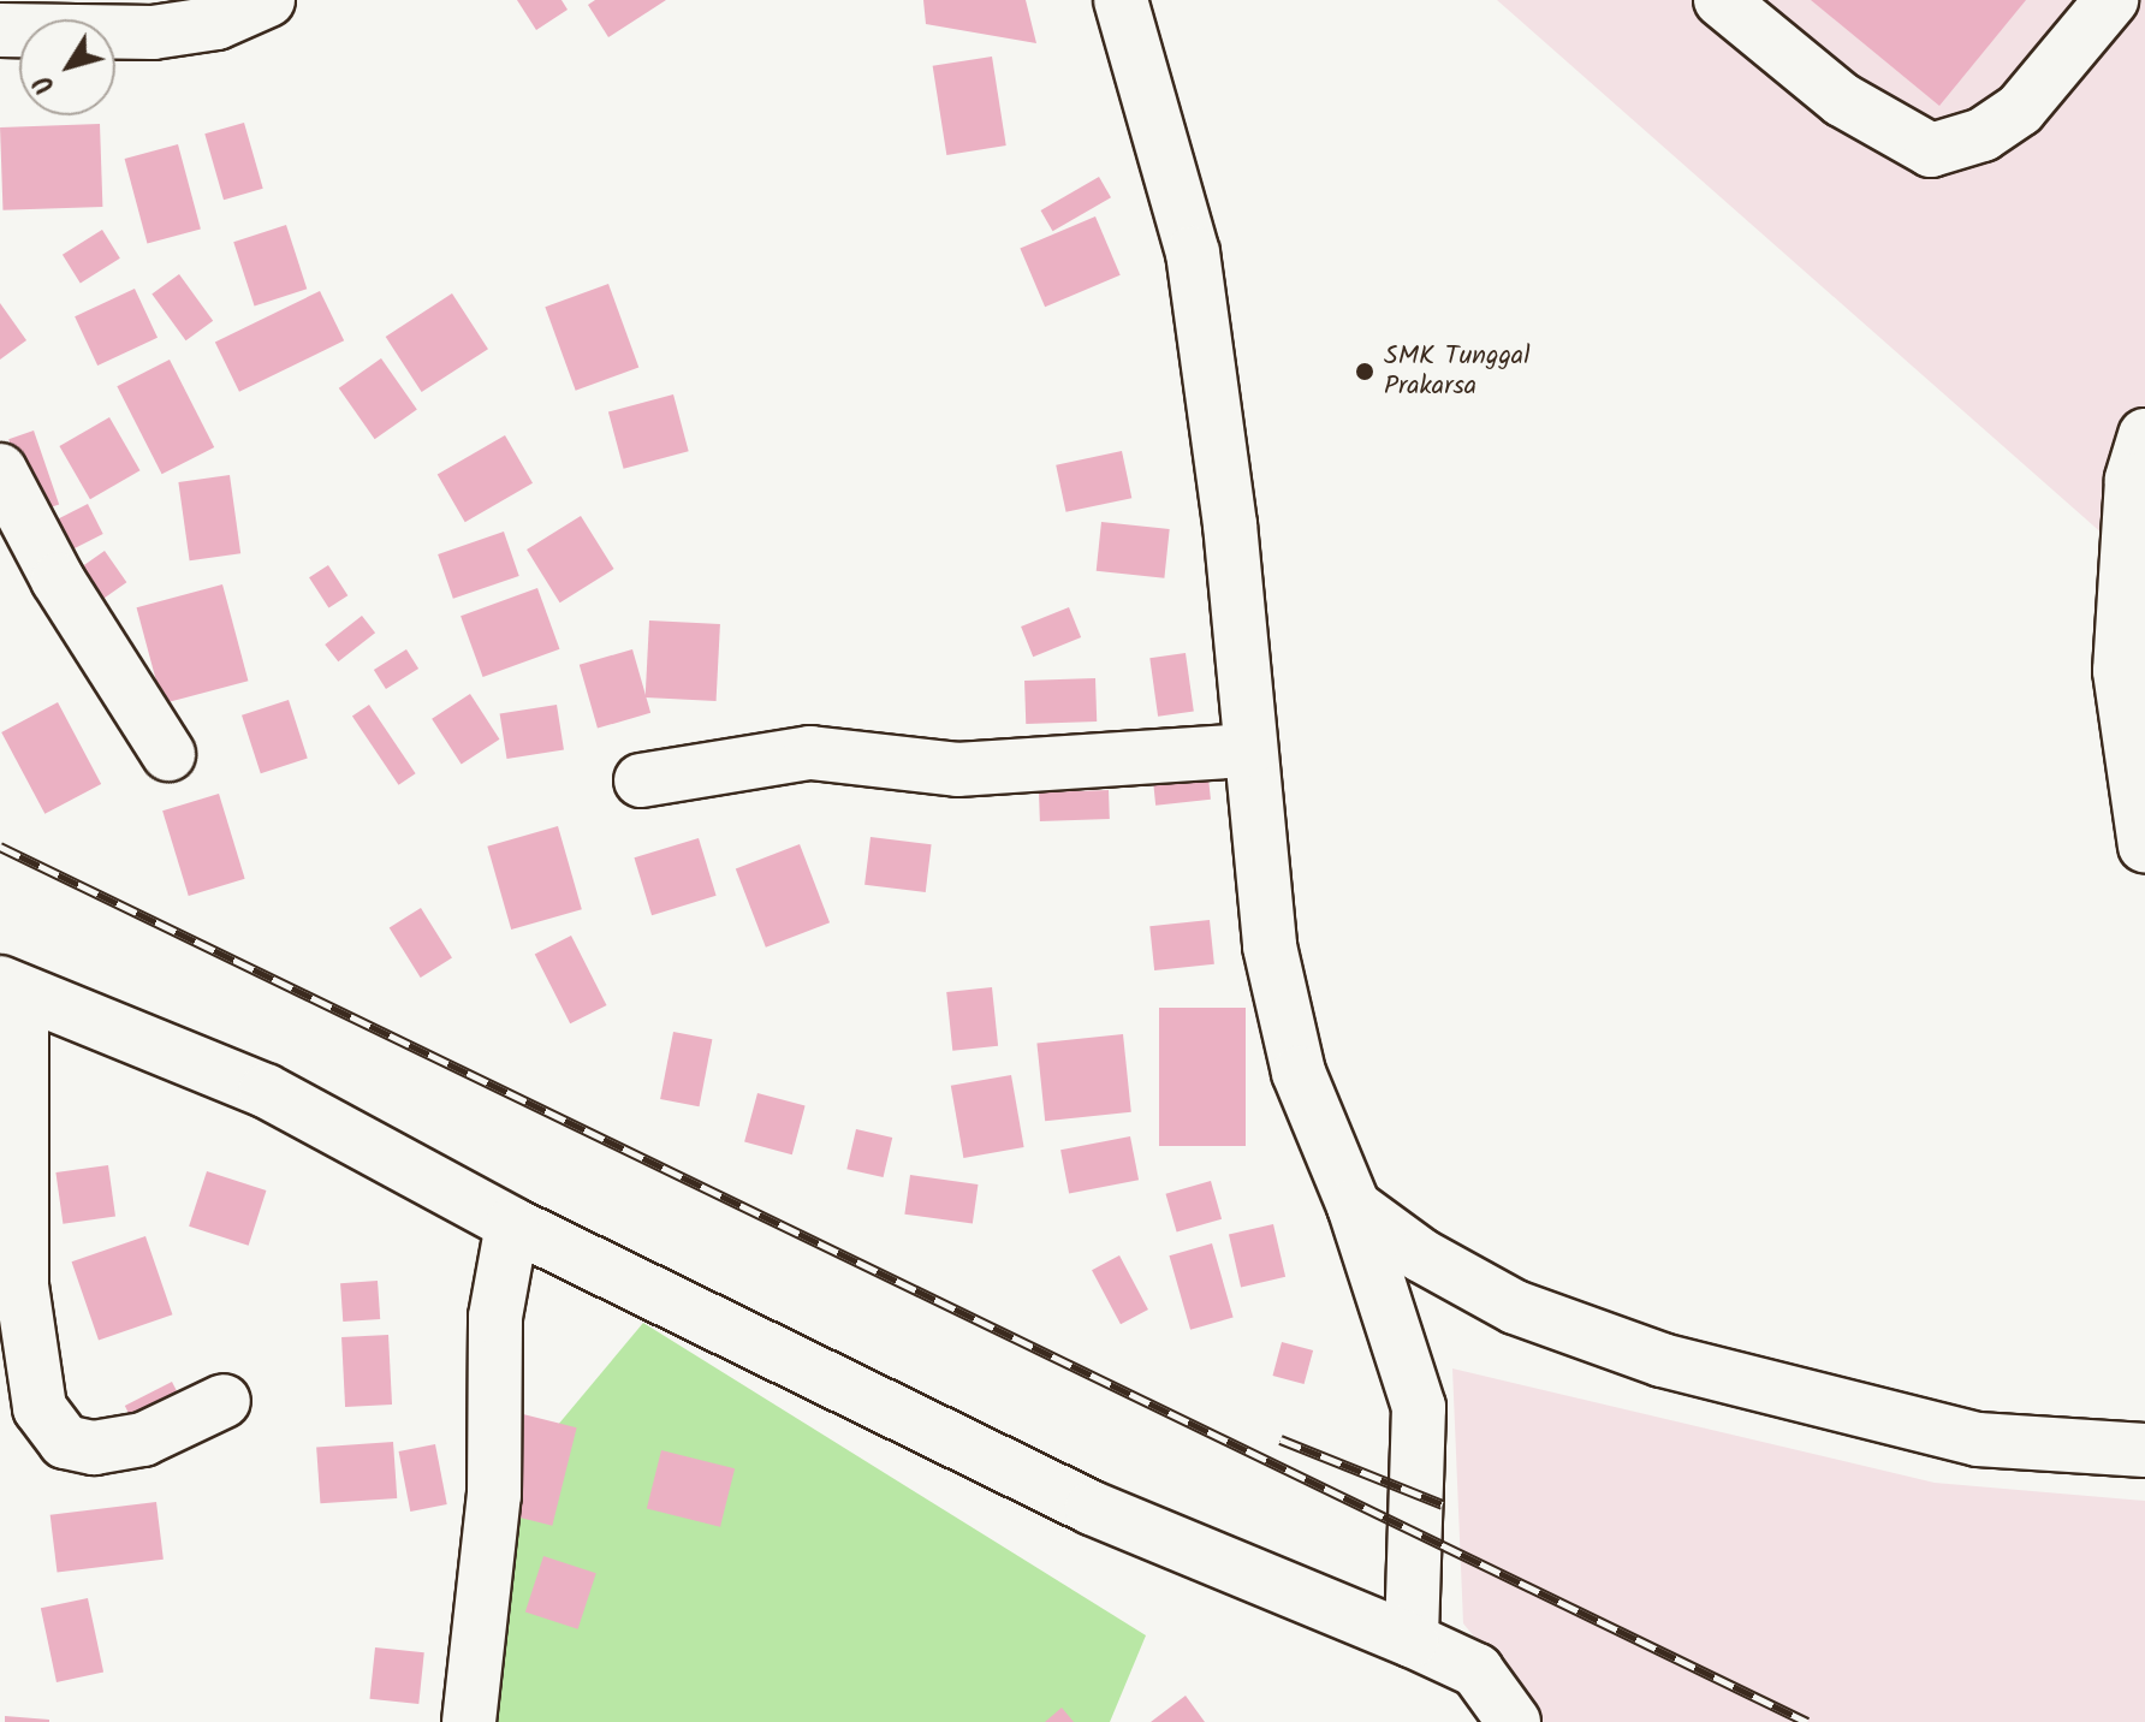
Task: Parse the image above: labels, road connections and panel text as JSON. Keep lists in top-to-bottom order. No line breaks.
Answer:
{"places":["SMK Tunggal Prakarsa"],"north":"bottom left"}
